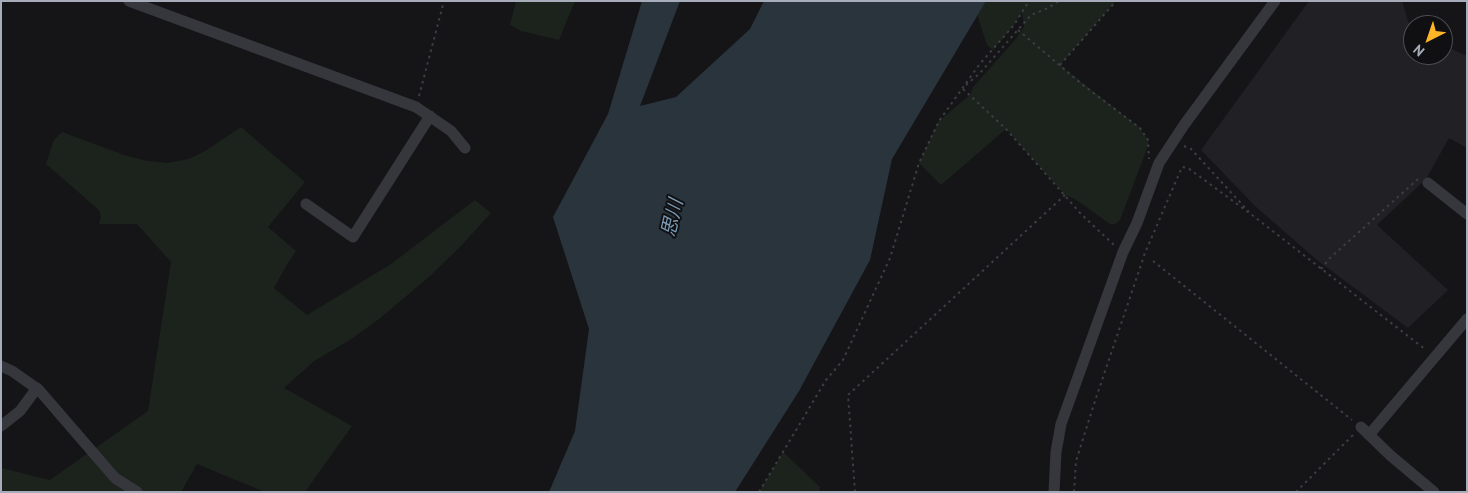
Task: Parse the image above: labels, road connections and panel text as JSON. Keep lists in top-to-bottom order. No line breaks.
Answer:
{"water":["思川"],"north":"bottom left"}
